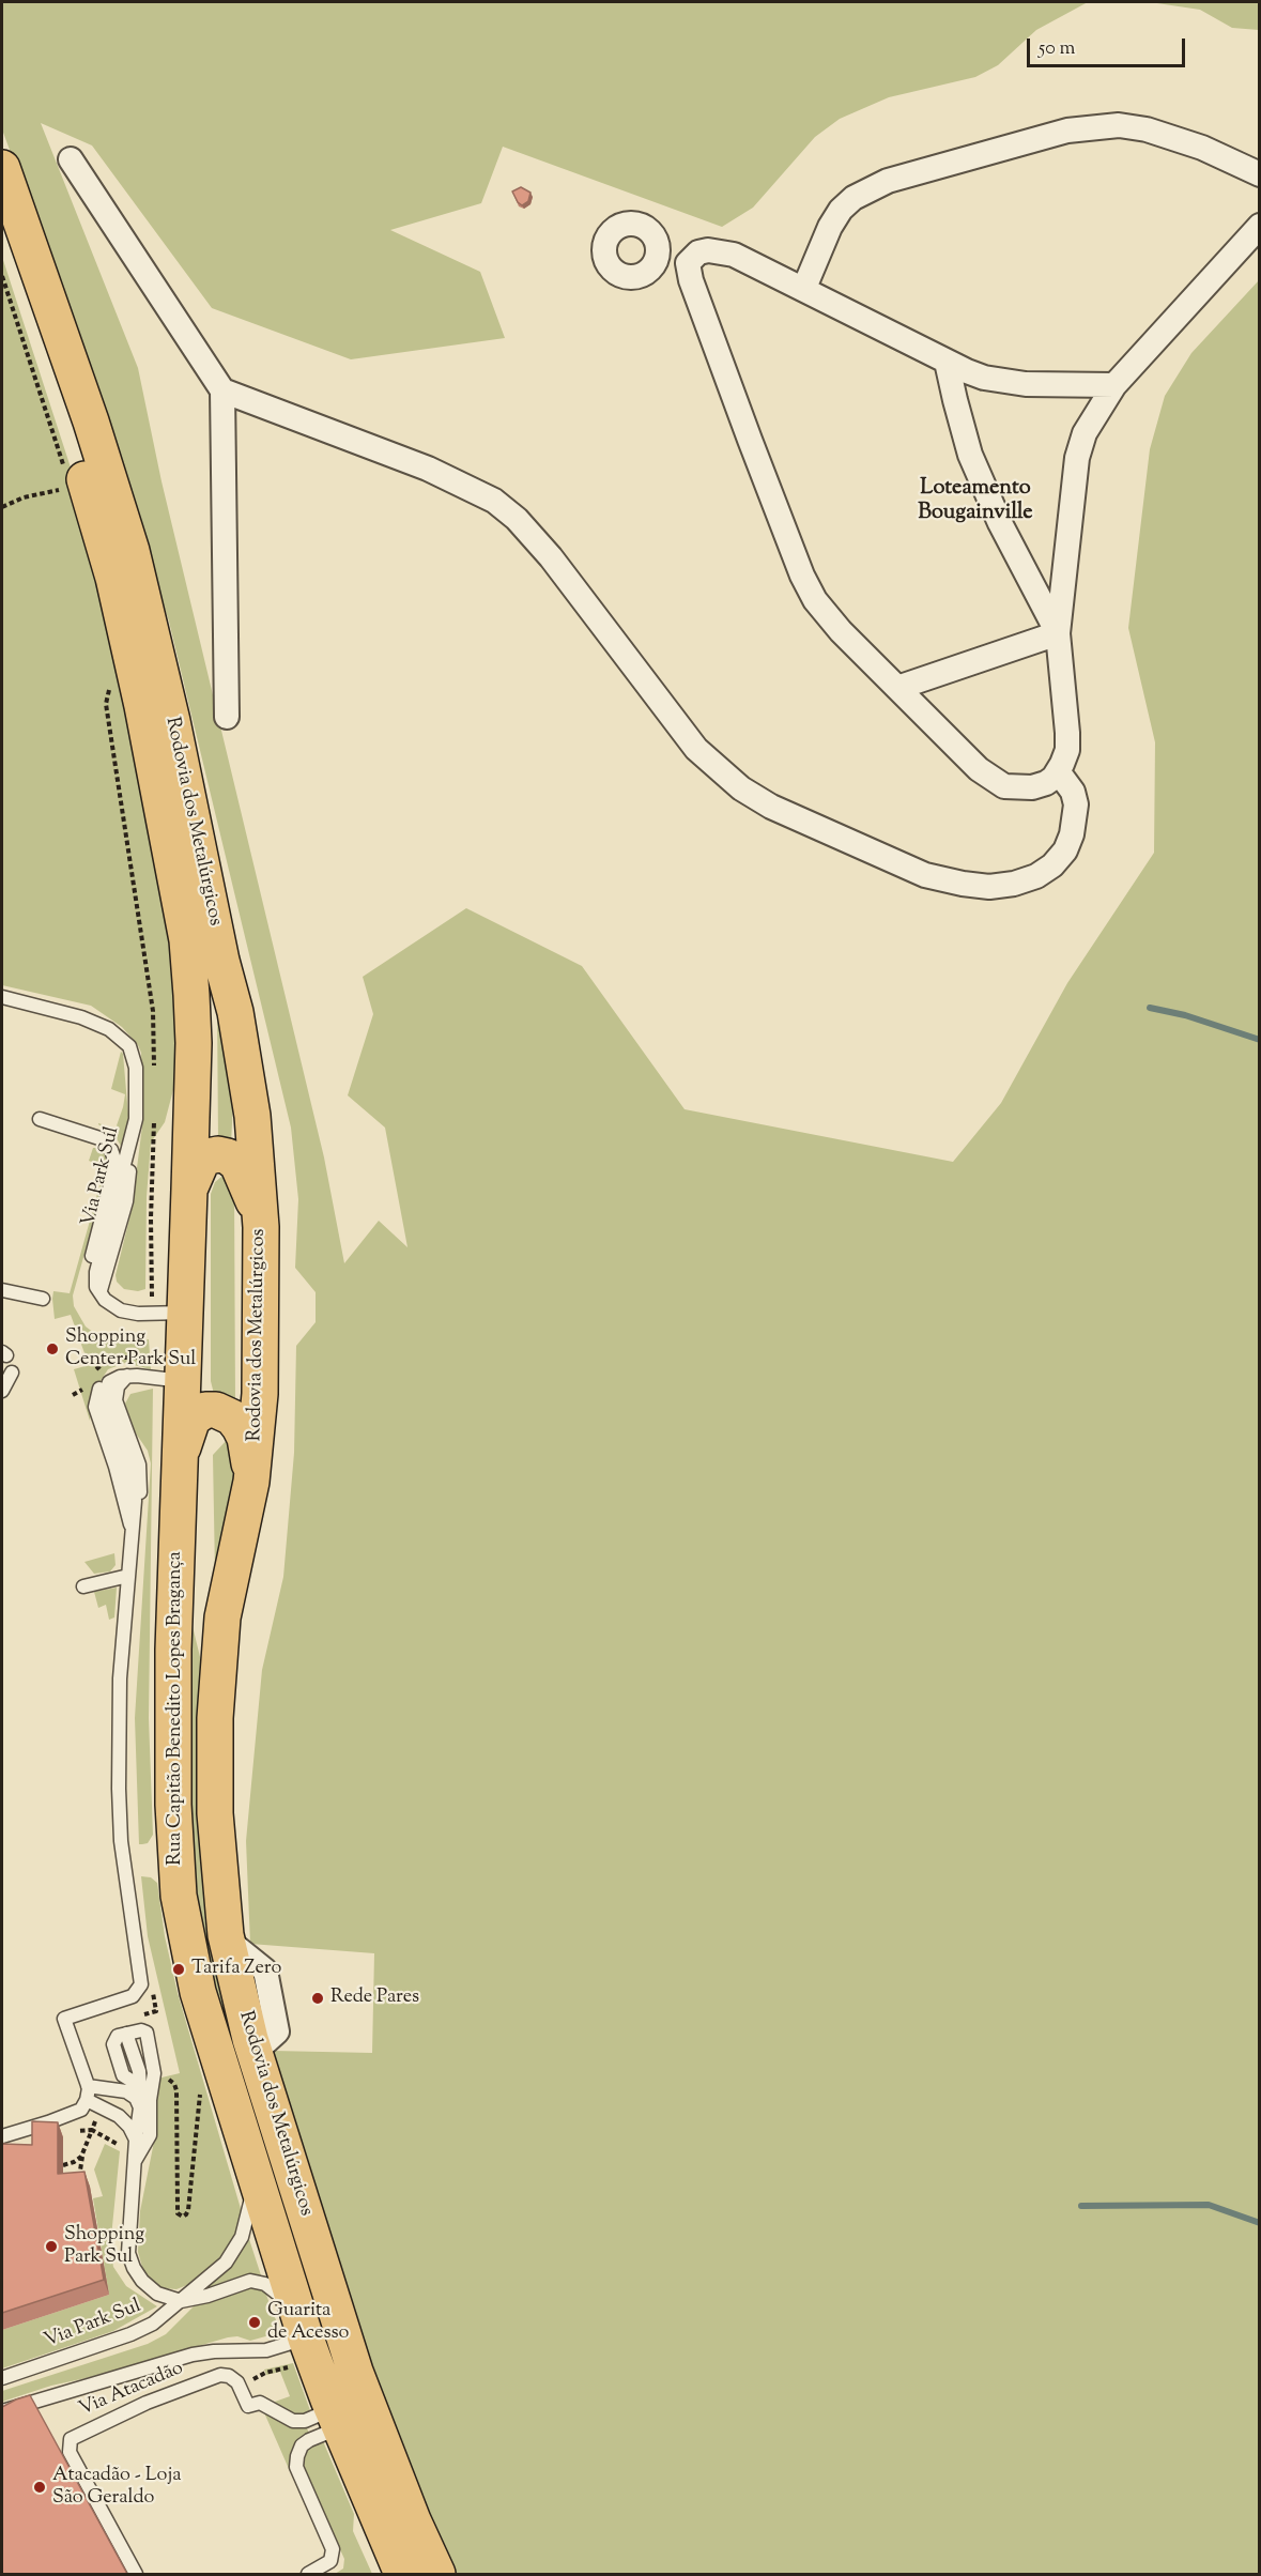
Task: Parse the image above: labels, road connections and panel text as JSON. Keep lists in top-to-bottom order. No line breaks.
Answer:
{"streets":{"main road":["Rodovia dos Metalúrgicos","Rua Capitão Benedito Lopes Bragança"],"lane":["Via Park Sul","Via Atacadão"]},"crossings":[["Rodovia dos Metalúrgicos","Rua Capitão Benedito Lopes Bragança"],["Via Park Sul","Rua Capitão Benedito Lopes Bragança"],["Rua Capitão Benedito Lopes Bragança","Via Atacadão"]],"districts":["Loteamento Bougainville"],"places":["Shopping Center Park Sul","Tarifa Zero","Rede Pares","Shopping Park Sul","Guarita de Acesso","Atacadão - Loja São Geraldo"],"scale_bar":"50 m"}
